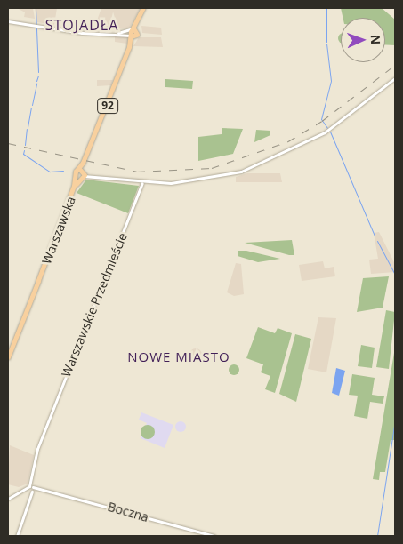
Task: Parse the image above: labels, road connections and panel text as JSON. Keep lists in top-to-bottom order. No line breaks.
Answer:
{"streets":{"main road":["92","Warszawska"],"street":["Warszawskie Przedmieście","Boczna"]},"crossings":[["Warszawskie Przedmieście","Boczna"]],"districts":["STOJADŁA","NOWE MIASTO"],"north":"right"}
